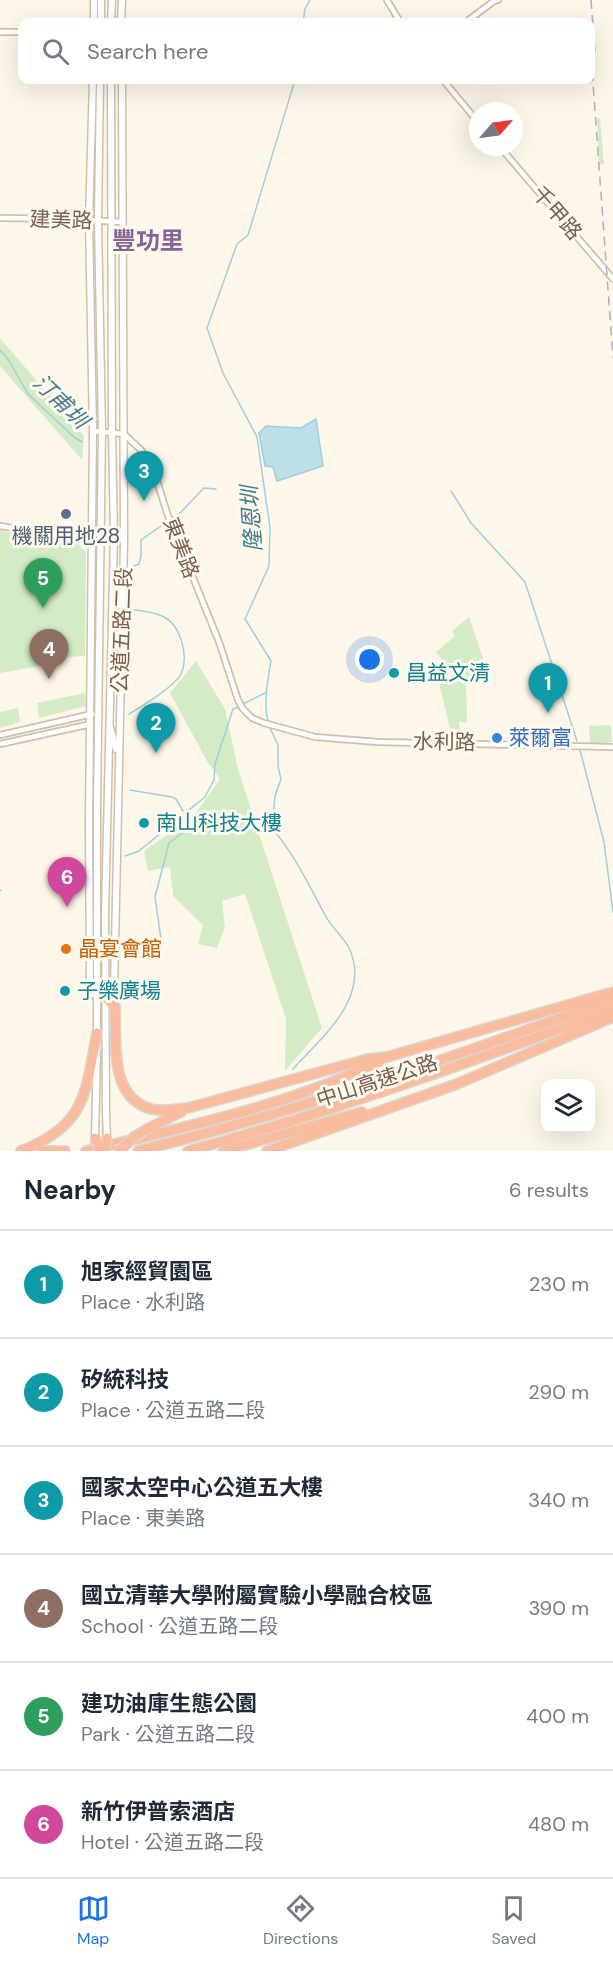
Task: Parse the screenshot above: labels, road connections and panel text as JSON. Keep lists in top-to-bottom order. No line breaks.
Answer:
{"streets":{"highway":["中山高速公路"],"street":["千甲路","建美路","東美路","公道五路二段","水利路"]},"crossings":[["建美路","公道五路二段"],["東美路","公道五路二段"],["東美路","水利路"]],"districts":["豐功里"],"water":["汀甫圳","隆恩圳"],"places":["機關用地28","昌益文清","萊爾富","南山科技大樓","晶宴會館","子樂廣場"],"north":"top right","page":{"search":"Search here","pins":["3","5","4","1","2","6"],"heading":["Nearby","6 results"],"list":[{"mark":"1","name":"旭家經貿園區","note":"Place · 水利路","value":"230 m"},{"mark":"2","name":"矽統科技","note":"Place · 公道五路二段","value":"290 m"},{"mark":"3","name":"國家太空中心公道五大樓","note":"Place · 東美路","value":"340 m"},{"mark":"4","name":"國立清華大學附屬實驗小學融合校區","note":"School · 公道五路二段","value":"390 m"},{"mark":"5","name":"建功油庫生態公園","note":"Park · 公道五路二段","value":"400 m"},{"mark":"6","name":"新竹伊普索酒店","note":"Hotel · 公道五路二段","value":"480 m"}],"nav":["Map","Directions","Saved"]}}
